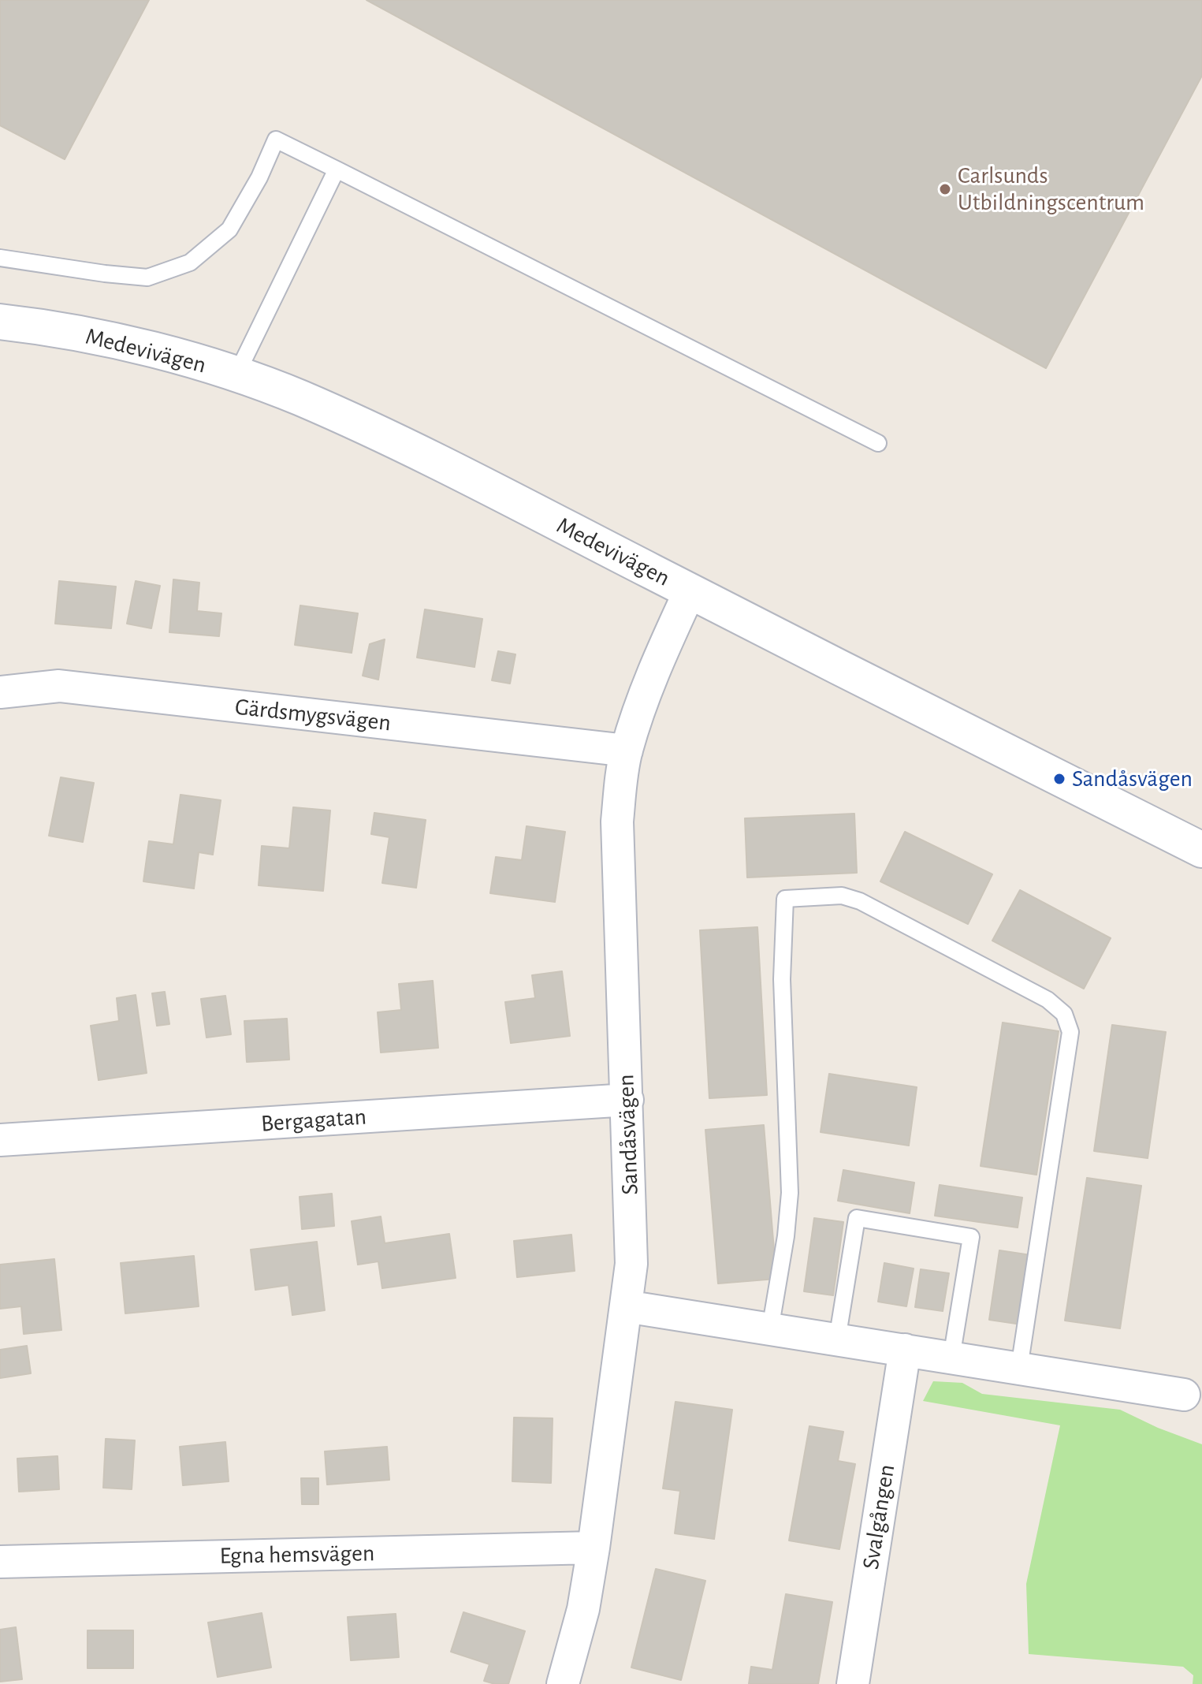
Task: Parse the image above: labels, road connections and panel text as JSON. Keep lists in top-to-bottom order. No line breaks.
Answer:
{"streets":{"street":["Medevivägen","Gärdsmygsvägen","Bergagatan","Sandåsvägen","Svalgången","Egna hemsvägen"]},"crossings":[["Medevivägen","Sandåsvägen"],["Gärdsmygsvägen","Sandåsvägen"],["Bergagatan","Sandåsvägen"],["Sandåsvägen","Egna hemsvägen"]],"places":["Carlsunds Utbildningscentrum","Sandåsvägen"]}
